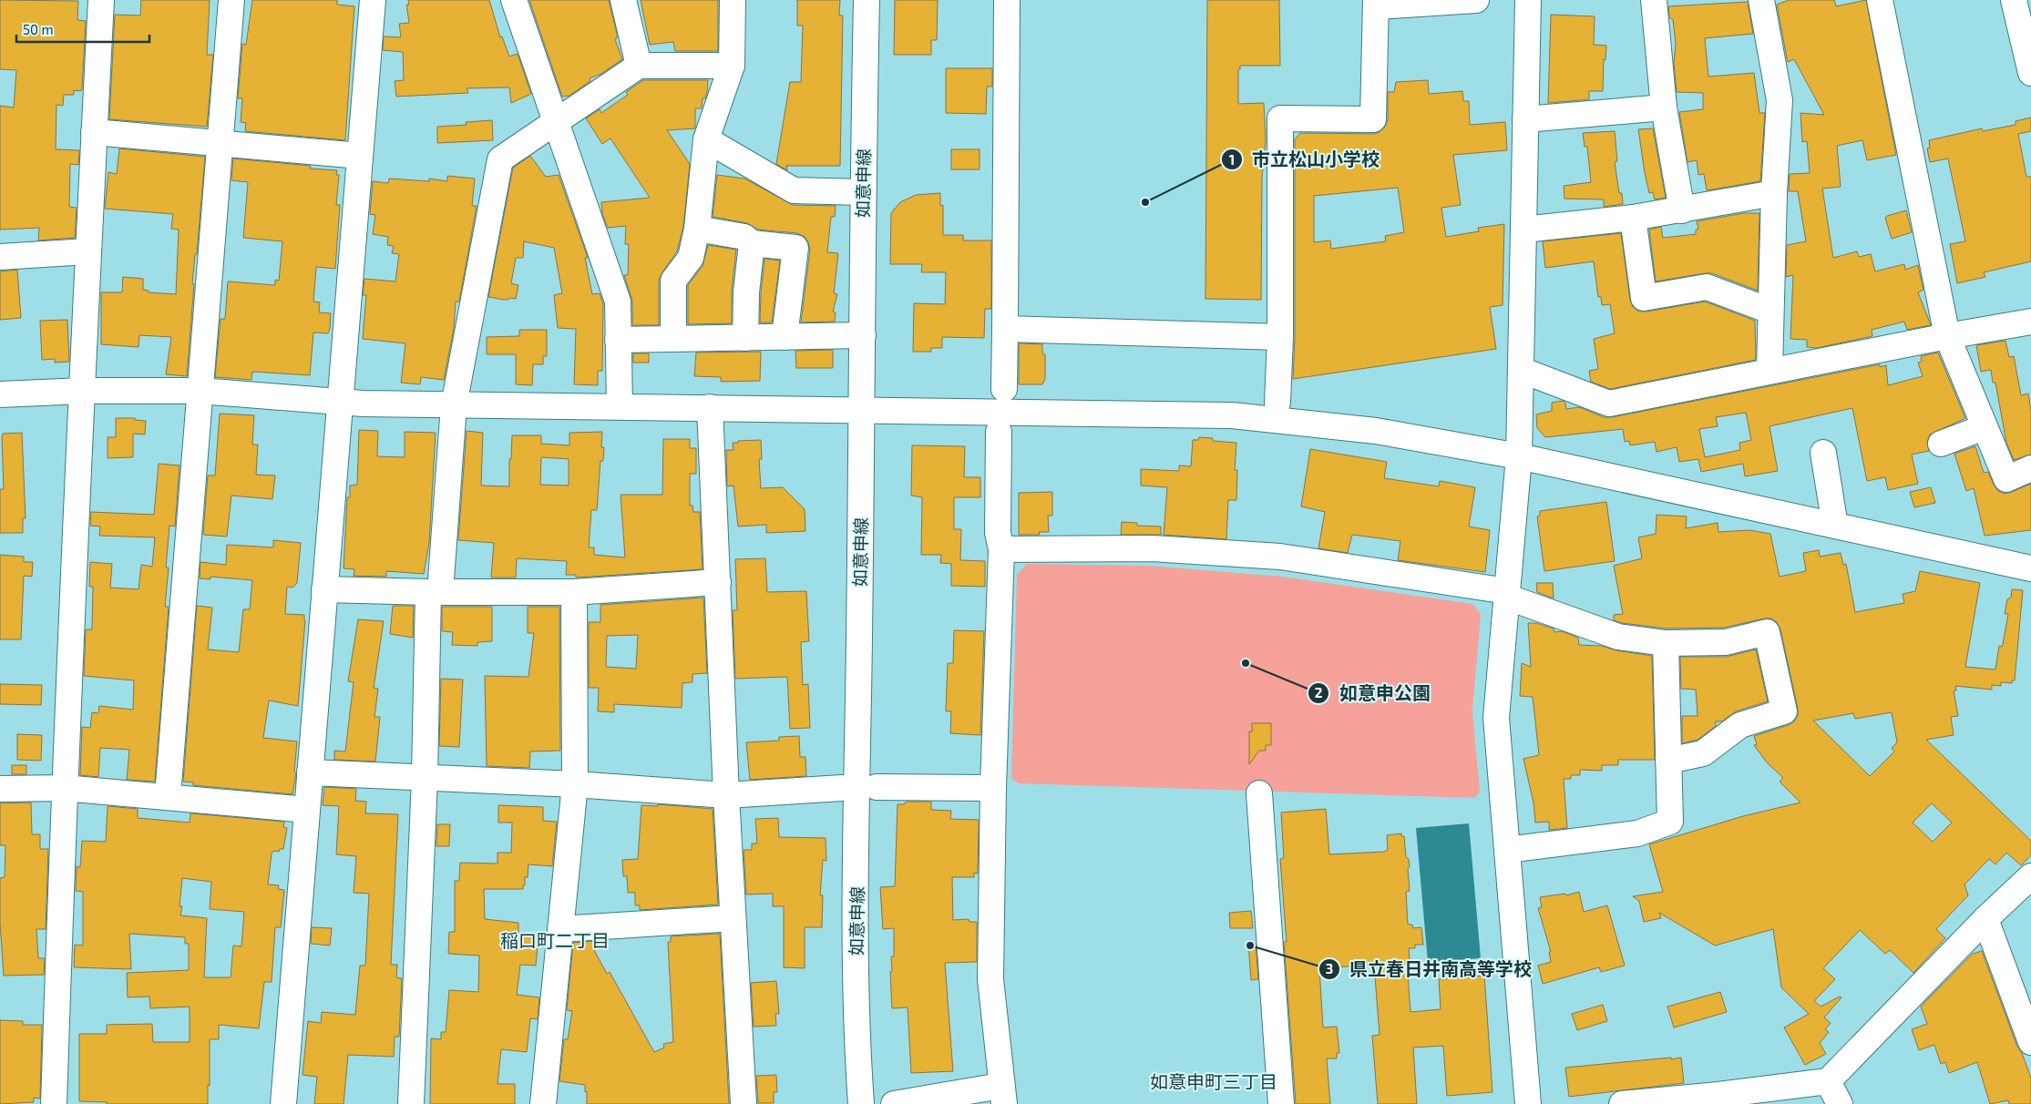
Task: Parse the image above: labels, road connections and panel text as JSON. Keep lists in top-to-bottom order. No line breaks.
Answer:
{"streets":{"street":["如意申線"]},"districts":["稲口町二丁目","如意申町三丁目"],"places":["市立松山小学校","如意申公園","県立春日井南高等学校"],"scale_bar":"50 m"}
